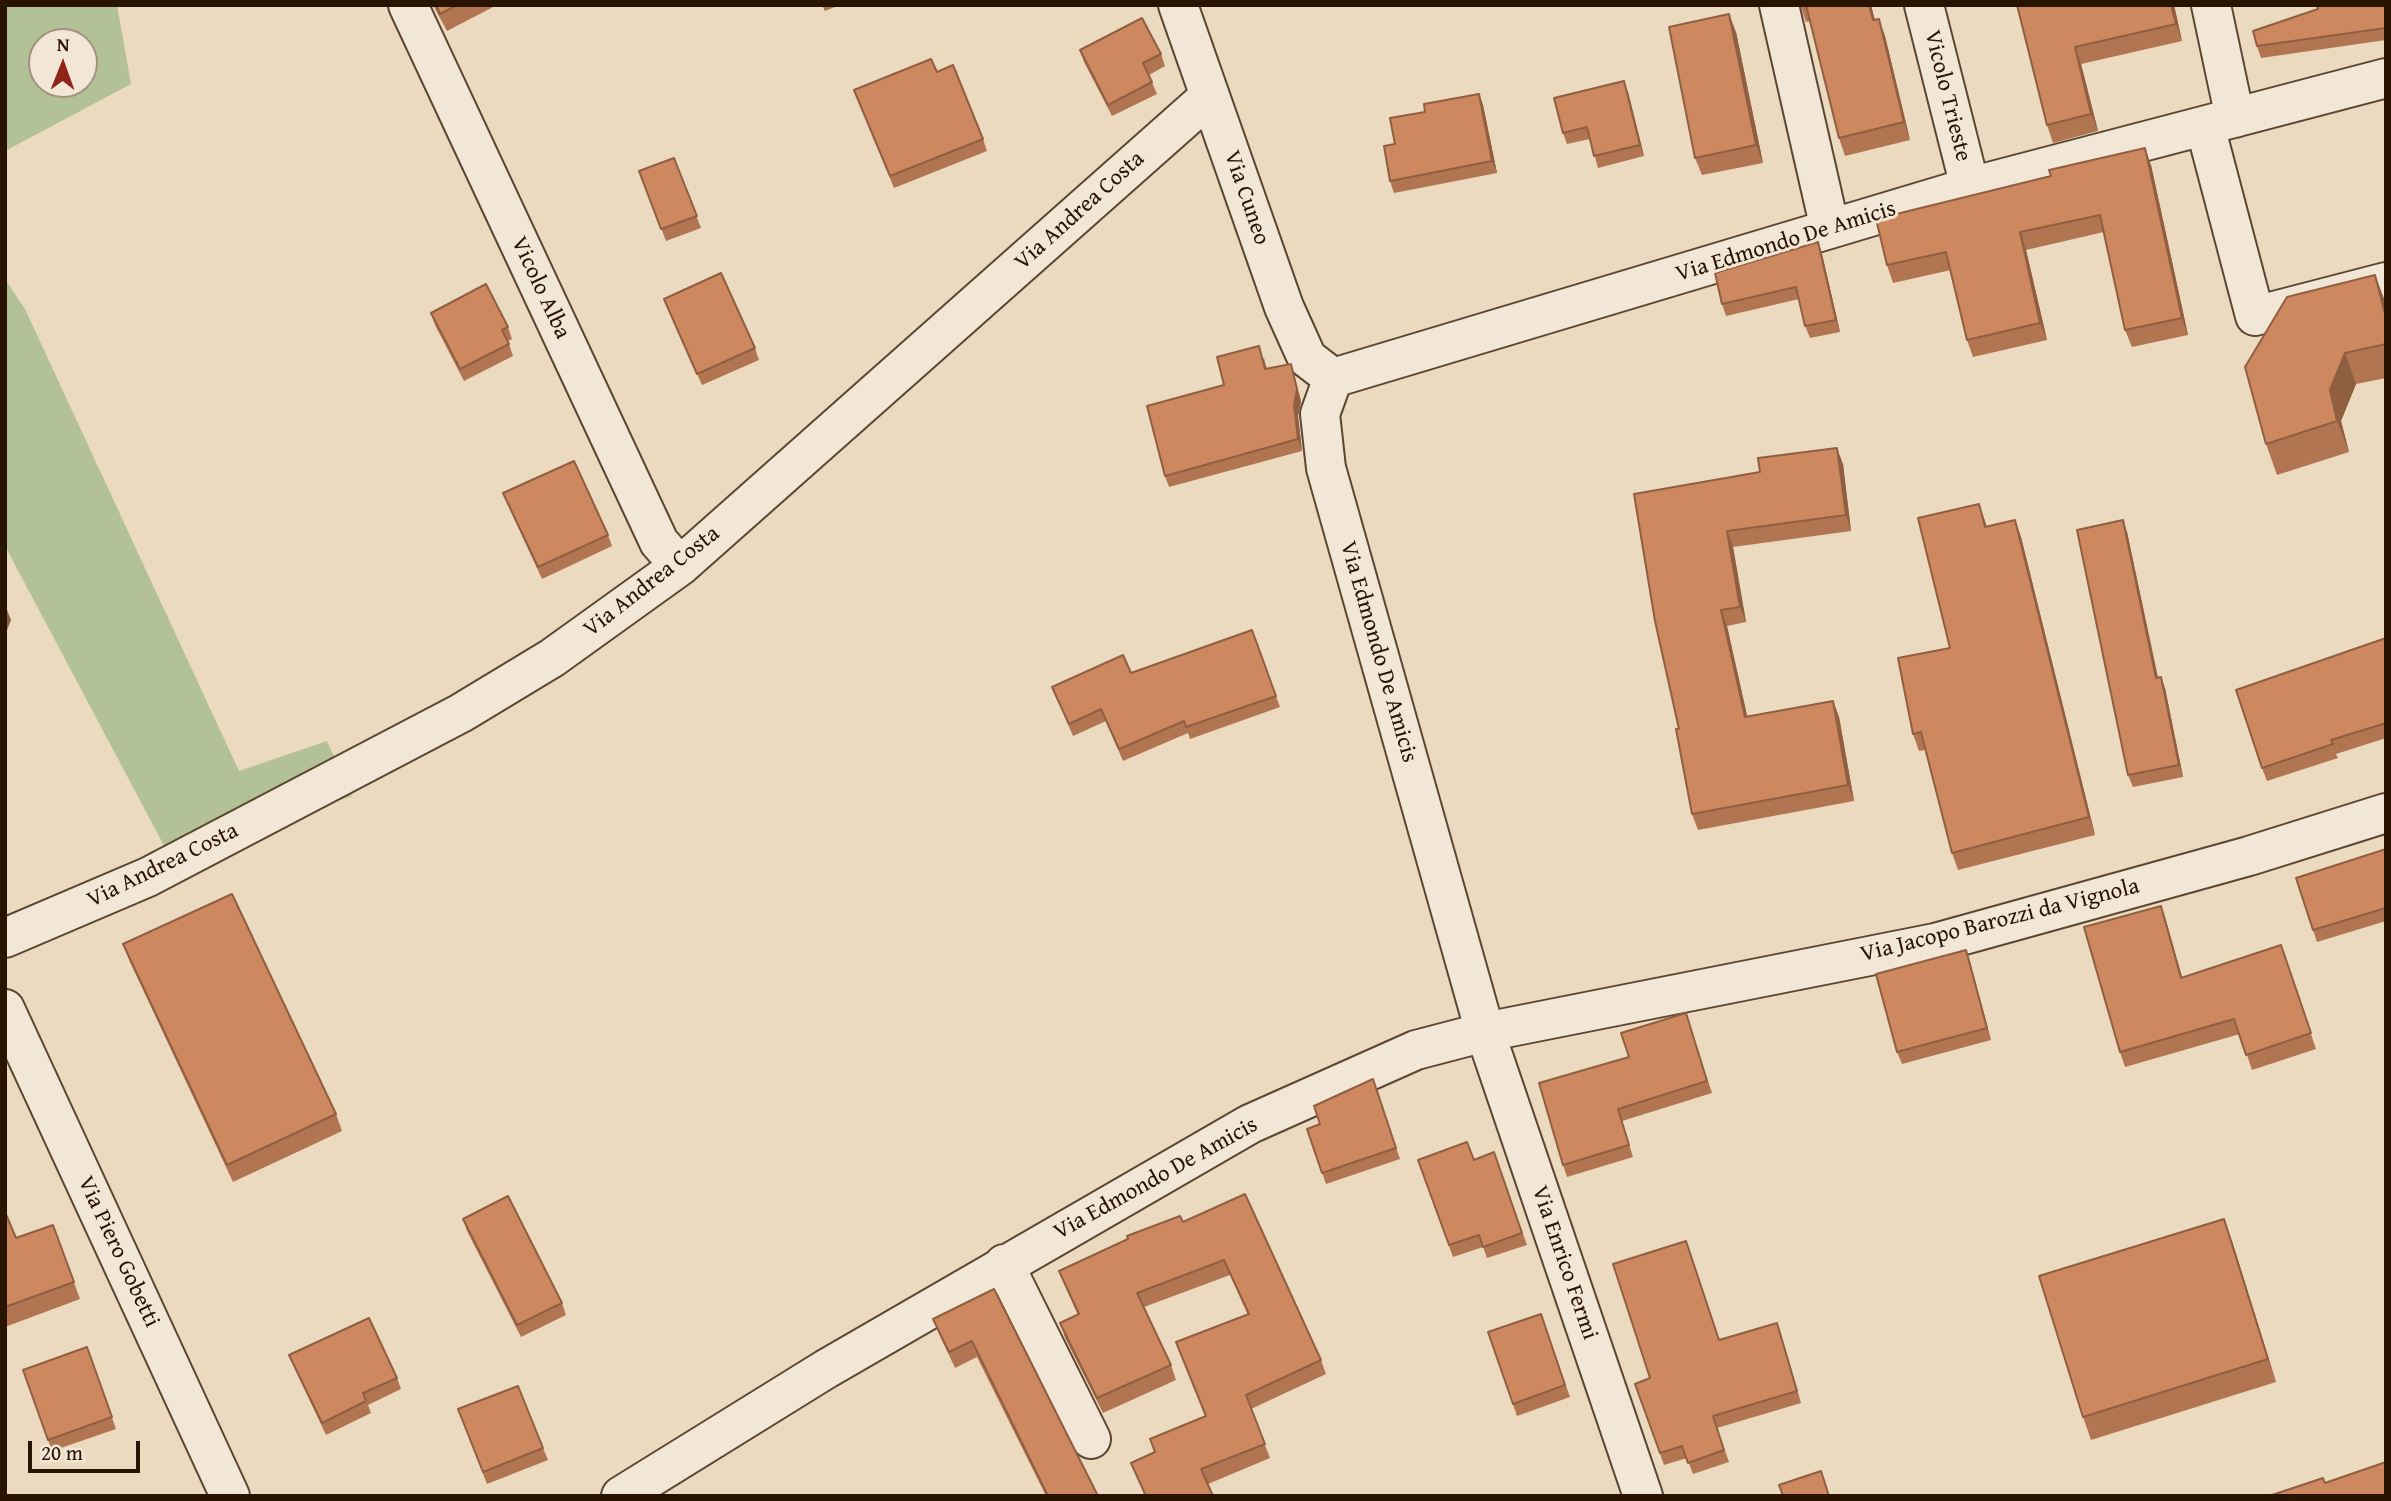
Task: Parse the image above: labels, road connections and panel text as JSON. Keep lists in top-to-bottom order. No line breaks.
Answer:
{"streets":{"street":["Vicolo Trieste","Via Cuneo","Via Andrea Costa","Via Edmondo De Amicis","Vicolo Alba","Via Jacopo Barozzi da Vignola","Via Piero Gobetti","Via Enrico Fermi"]},"crossings":[["Vicolo Trieste","Via Edmondo De Amicis"],["Via Cuneo","Via Andrea Costa"],["Via Cuneo","Via Edmondo De Amicis"],["Via Andrea Costa","Vicolo Alba"],["Via Edmondo De Amicis","Via Jacopo Barozzi da Vignola"],["Via Edmondo De Amicis","Via Enrico Fermi"],["Via Jacopo Barozzi da Vignola","Via Enrico Fermi"]],"scale_bar":"20 m","north":"top"}
